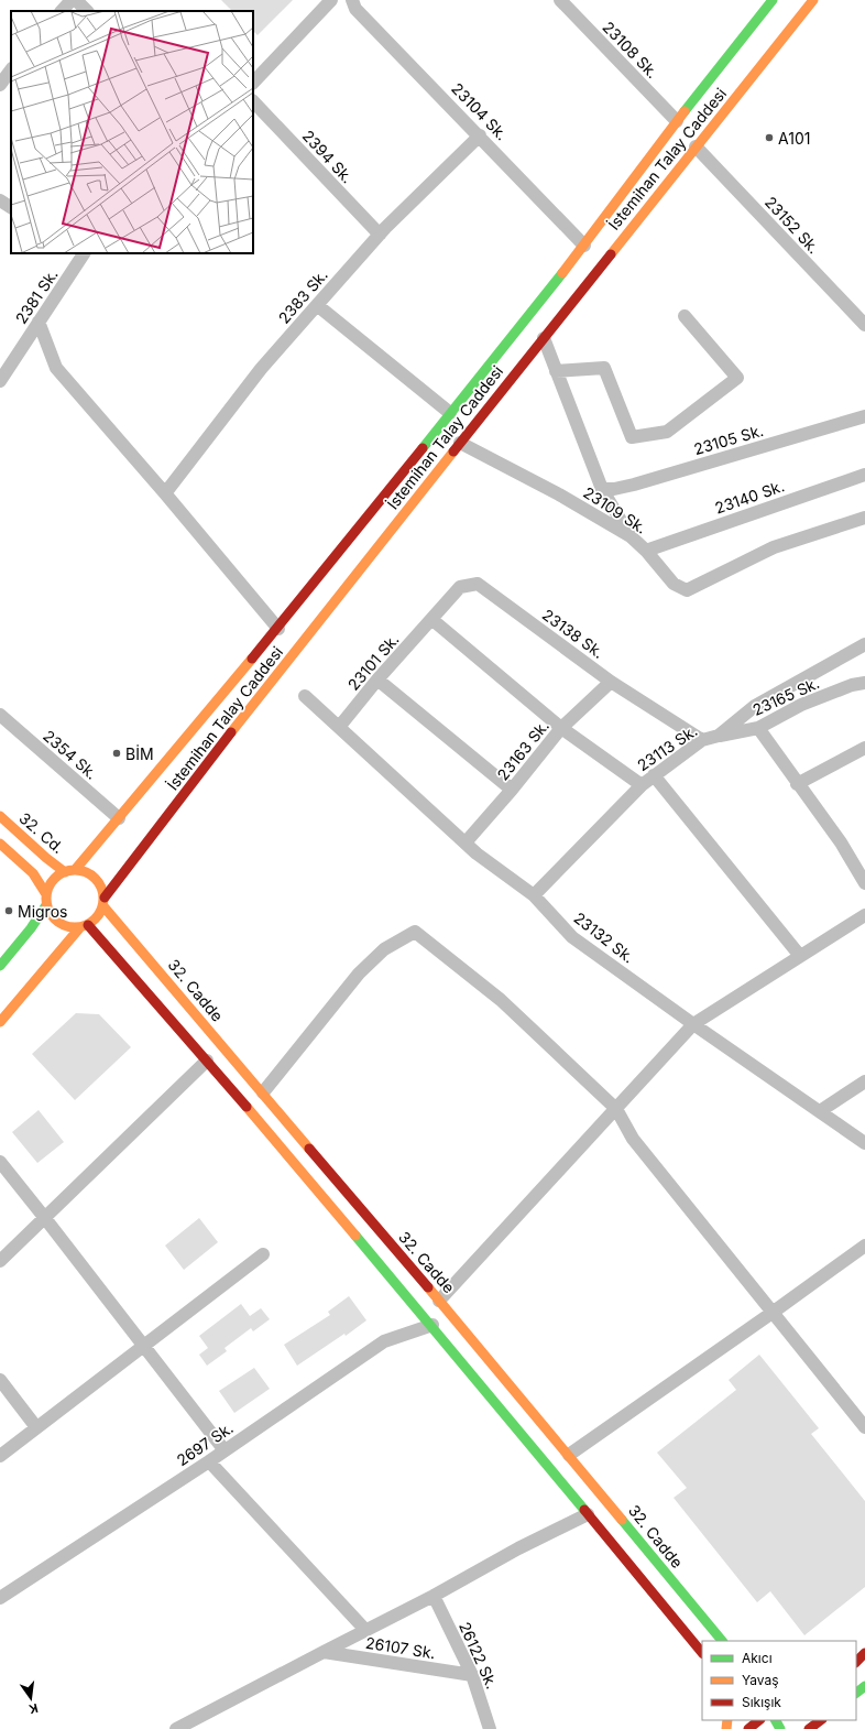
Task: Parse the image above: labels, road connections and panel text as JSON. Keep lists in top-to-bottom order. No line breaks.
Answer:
{"streets":{"main road":["İstemihan Talay Caddesi","32. Cd.","32. Cadde"],"street":["23108 Sk.","23104 Sk.","2394 Sk.","23152 Sk.","2381 Sk.","2383 Sk.","23105 Sk.","23140 Sk.","23109 Sk.","23138 Sk.","23101 Sk.","23165 Sk.","23113 Sk.","23163 Sk.","2354 Sk.","23132 Sk.","2697 Sk.","26107 Sk.","26122 Sk."]},"crossings":[["23108 Sk.","İstemihan Talay Caddesi"],["23104 Sk.","İstemihan Talay Caddesi"],["23104 Sk.","2383 Sk."],["2394 Sk.","2383 Sk."],["İstemihan Talay Caddesi","23152 Sk."],["İstemihan Talay Caddesi","23109 Sk."],["İstemihan Talay Caddesi","2354 Sk."],["İstemihan Talay Caddesi","32. Cd."],["İstemihan Talay Caddesi","32. Cadde"],["23140 Sk.","23109 Sk."],["23138 Sk.","23101 Sk."],["23138 Sk.","23113 Sk."],["23138 Sk.","23163 Sk."],["23101 Sk.","23132 Sk."],["23165 Sk.","23113 Sk."],["23113 Sk.","23132 Sk."],["23163 Sk.","23132 Sk."],["32. Cd.","32. Cadde"],["26107 Sk.","26122 Sk."]],"places":["A101","BİM","Migros"],"legend":["Akıcı","Yavaş","Sıkışık"],"north":"bottom"}
